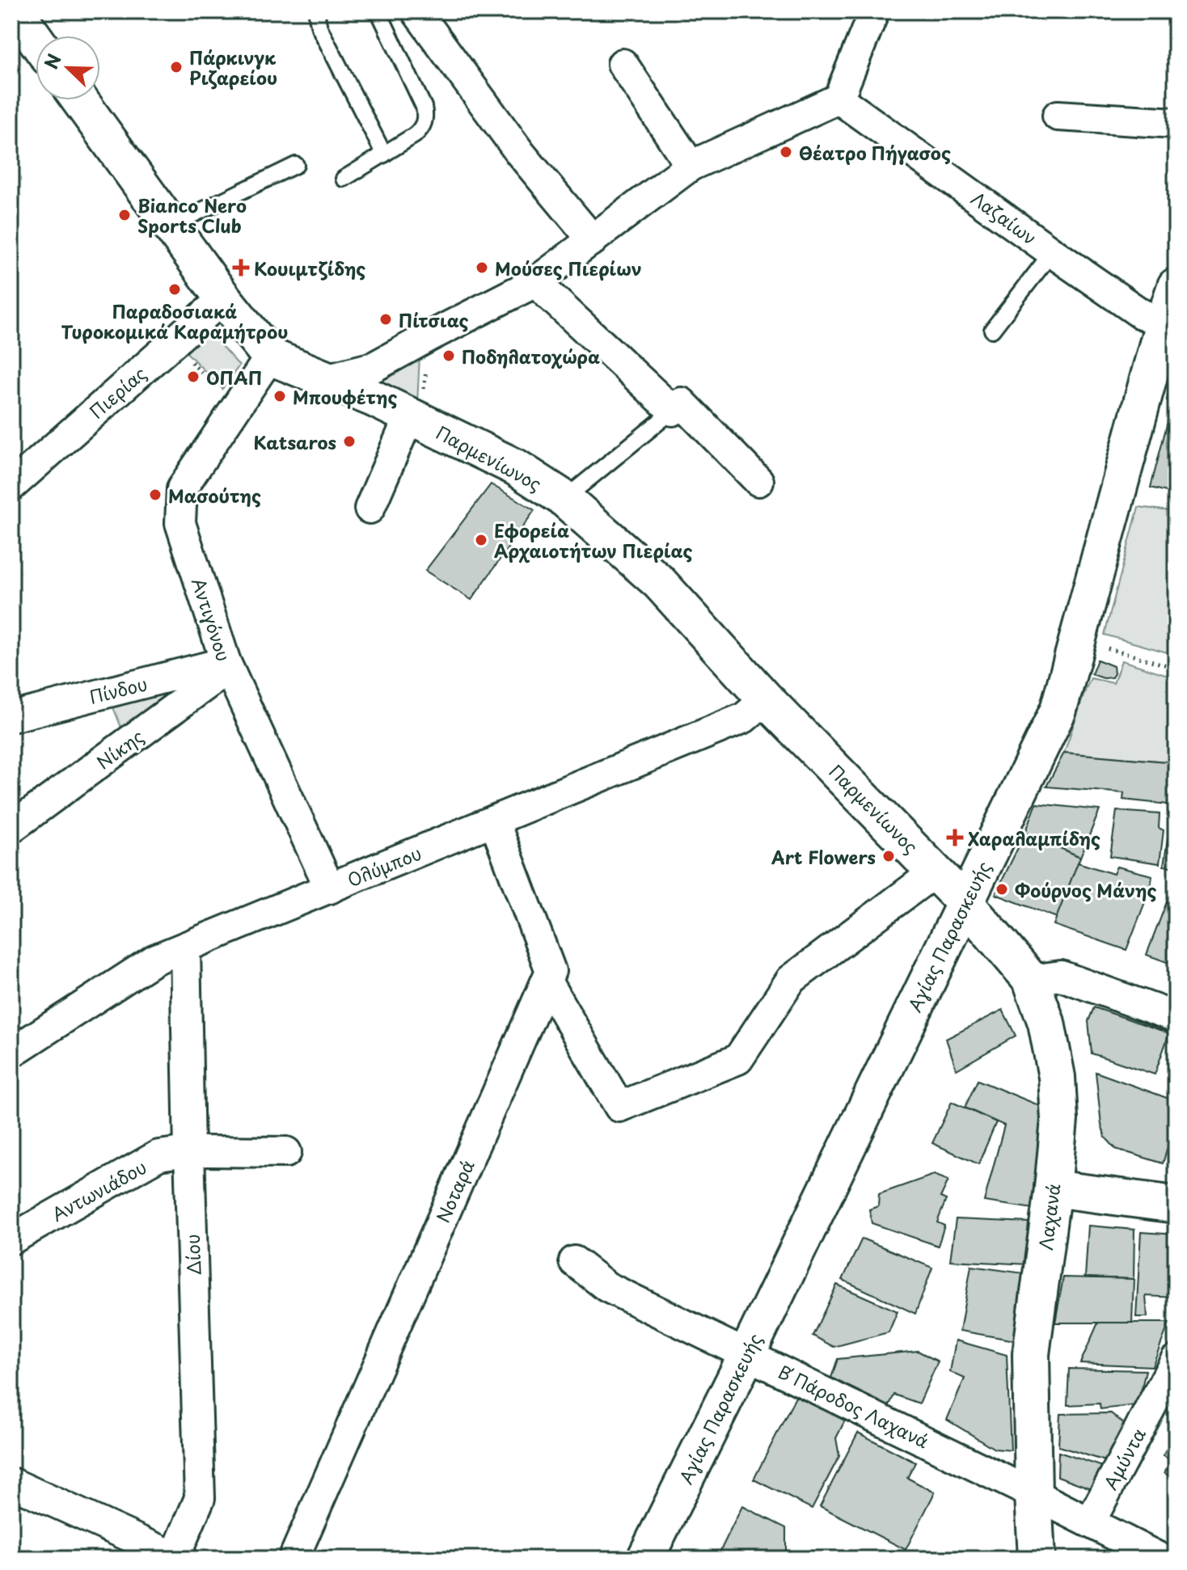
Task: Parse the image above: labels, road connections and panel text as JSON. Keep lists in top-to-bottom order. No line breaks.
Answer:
{"streets":{"street":["Λαζαίων","Πιερίας","Παρμενίωνος","Αντιγόνου","Πίνδου","Νίκης","Ολύμπου","Αγίας Παρασκευής","Αντωνιάδου","Νοταρά","Λαχανά","Δίου","Β΄ Πάροδος Λαχανά","Αμύντα"]},"crossings":[["Λαζαίων","Αγίας Παρασκευής"],["Πιερίας","Παρμενίωνος"],["Παρμενίωνος","Αντιγόνου"],["Παρμενίωνος","Ολύμπου"],["Παρμενίωνος","Αγίας Παρασκευής"],["Παρμενίωνος","Λαχανά"],["Αντιγόνου","Πίνδου"],["Αντιγόνου","Νίκης"],["Αντιγόνου","Ολύμπου"],["Πίνδου","Νίκης"],["Ολύμπου","Δίου"],["Αγίας Παρασκευής","Λαχανά"],["Αγίας Παρασκευής","Β΄ Πάροδος Λαχανά"],["Αντωνιάδου","Δίου"],["Λαχανά","Β΄ Πάροδος Λαχανά"],["Β΄ Πάροδος Λαχανά","Αμύντα"]],"places":{"other":["Πάρκινγκ Ριζαρείου","Θέατρο Πήγασος","Bianco Nero Sports Club","Μούσες Πιερίων","Παραδοσιακά Τυροκομικά Καραμήτρου","Πίτσιας","Ποδηλατοχώρα","ΟΠΑΠ","Μπουφέτης","Katsaros","Μασούτης","Εφορεία Αρχαιοτήτων Πιερίας","Art Flowers","Φούρνος Μάνης"],"health":["Κουιμτζίδης","Χαραλαμπίδης"]},"north":"top left"}
